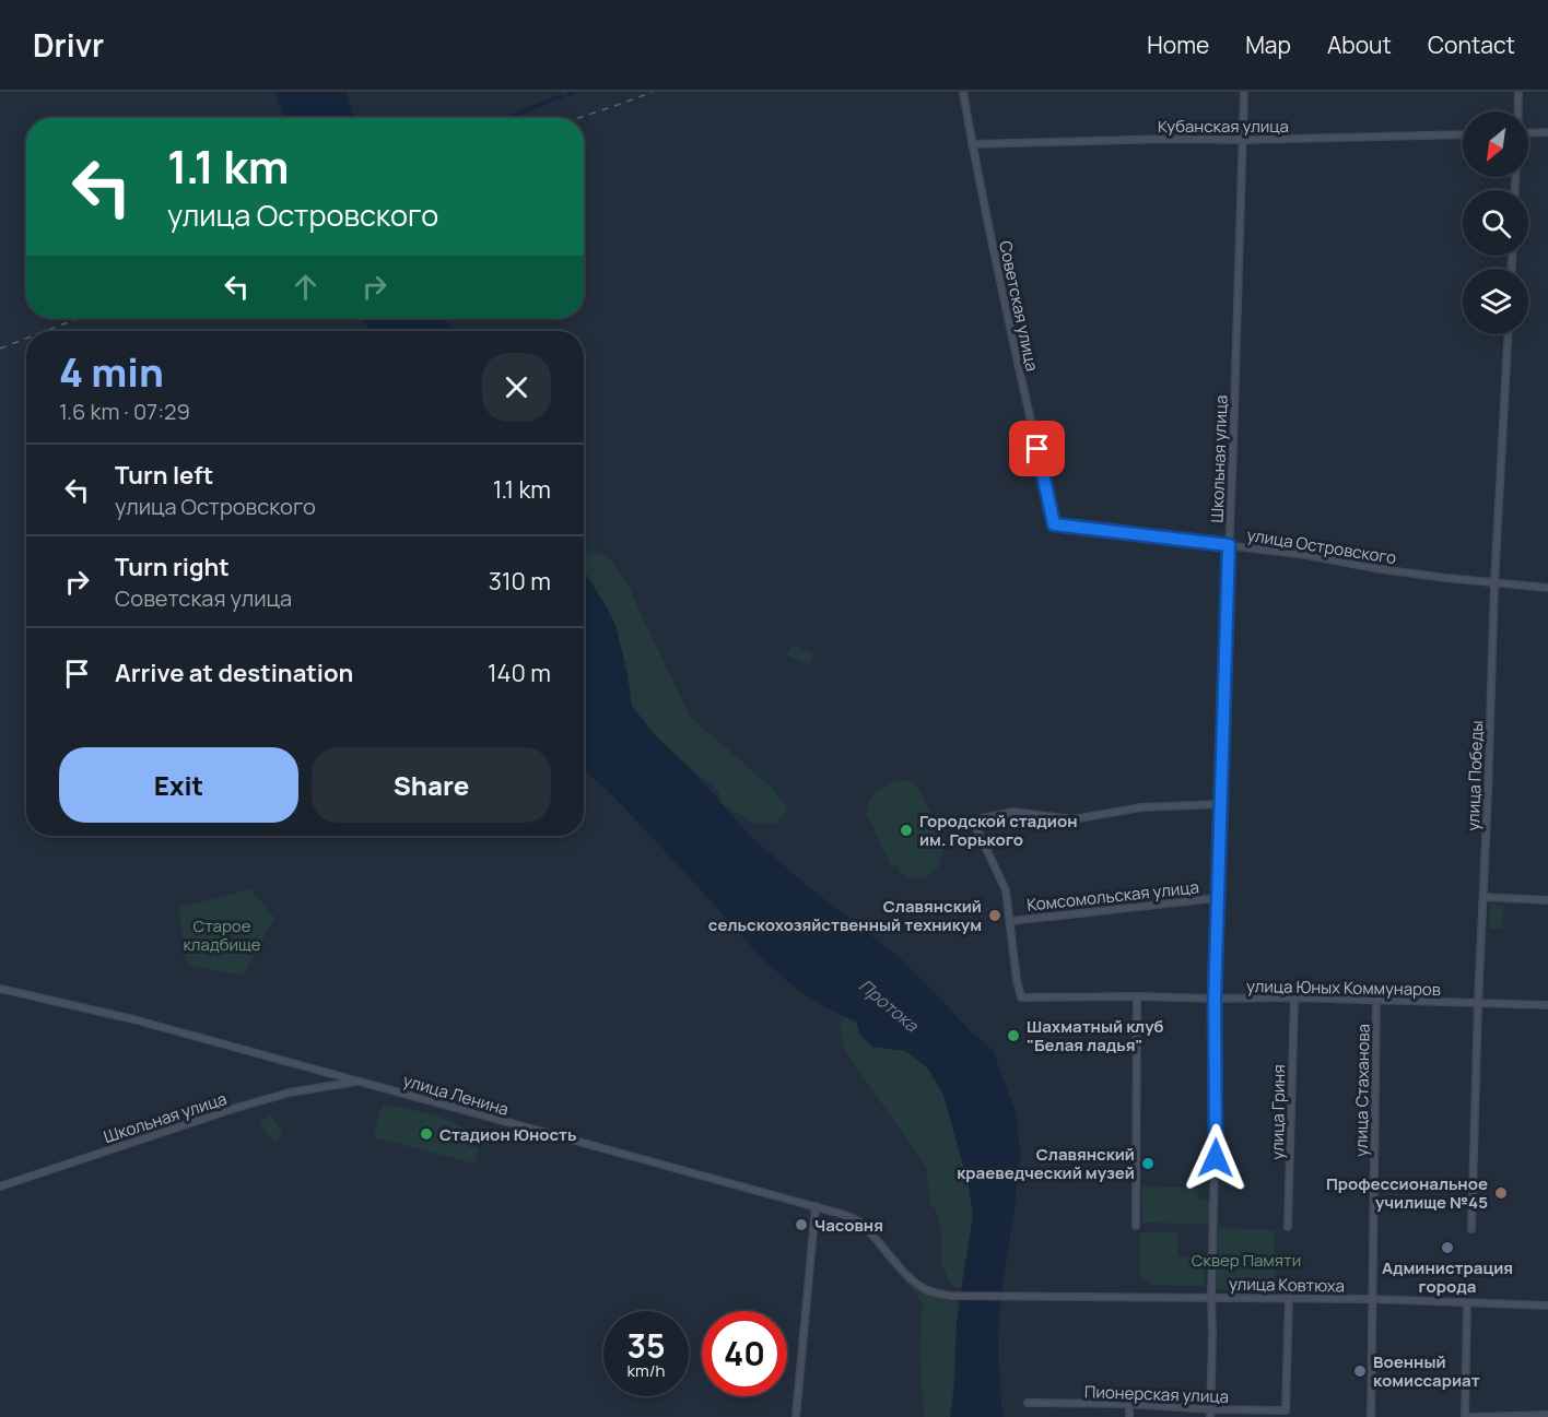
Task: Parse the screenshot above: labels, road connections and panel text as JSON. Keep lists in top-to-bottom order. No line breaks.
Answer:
{"streets":{"street":["Кубанская улица","Советская улица","Школьная улица","улица Островского","улица Победы","Комсомольская улица","улица Юных Коммунаров","улица Стаханова","улица Ленина","улица Гриня","улица Ковтюха","Пионерская улица"]},"crossings":[["Кубанская улица","Советская улица"],["Кубанская улица","Школьная улица"],["Советская улица","улица Островского"],["Школьная улица","улица Островского"],["Школьная улица","Комсомольская улица"],["Школьная улица","улица Юных Коммунаров"],["Школьная улица","улица Ленина"],["Школьная улица","улица Ковтюха"],["Школьная улица","Пионерская улица"],["улица Островского","улица Победы"],["улица Победы","улица Юных Коммунаров"],["Комсомольская улица","улица Юных Коммунаров"],["улица Юных Коммунаров","улица Стаханова"],["улица Юных Коммунаров","улица Гриня"],["улица Стаханова","улица Ковтюха"],["улица Ленина","улица Ковтюха"],["улица Ковтюха","Пионерская улица"]],"water":["Протока"],"parks":["Старое кладбище","Сквер Памяти"],"places":["Городской cтадион им. Горького","Славянский сельскохозяйственный техникум","Шахматный клуб \"Белая ладья\"","Стадион Юность","Славянский краеведческий музей","Профессиональное училище №45","Часовня","Администрация города","Военный комиссариат"],"north":"bottom left","page":{"header":"Drivr","nav":["Home","Map","About","Contact"],"turn":["1.1 km","улица Островского"],"heading":["4 min","1.6 km · 07:29"],"list":[{"name":"Turn left","note":"улица Островского","value":"1.1 km"},{"name":"Turn right","note":"Советская улица","value":"310 m"},{"name":"Arrive at destination","value":"140 m"}],"buttons":["Exit","Share"],"speed":"35 km/h","limit":"40"}}
